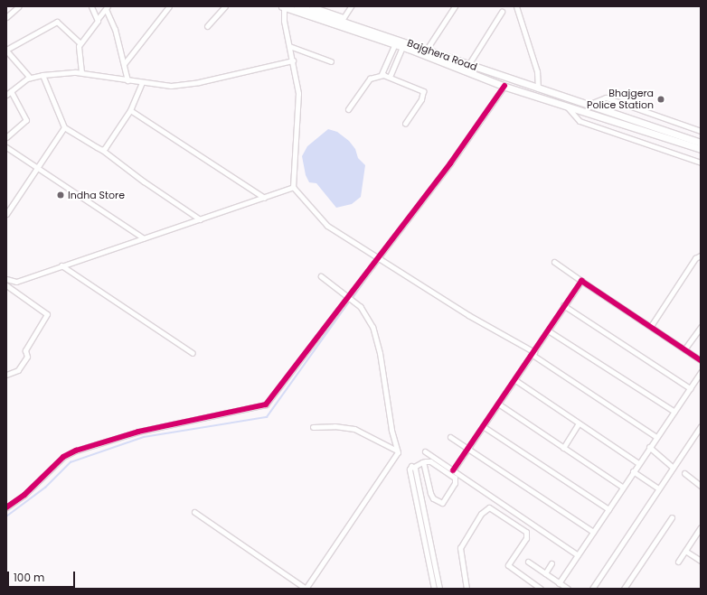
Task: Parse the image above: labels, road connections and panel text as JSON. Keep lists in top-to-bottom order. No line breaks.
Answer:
{"streets":{"main road":["Bajghera Road"]},"places":["Bhajgera Police Station","Indha Store"],"scale_bar":"100 m"}
